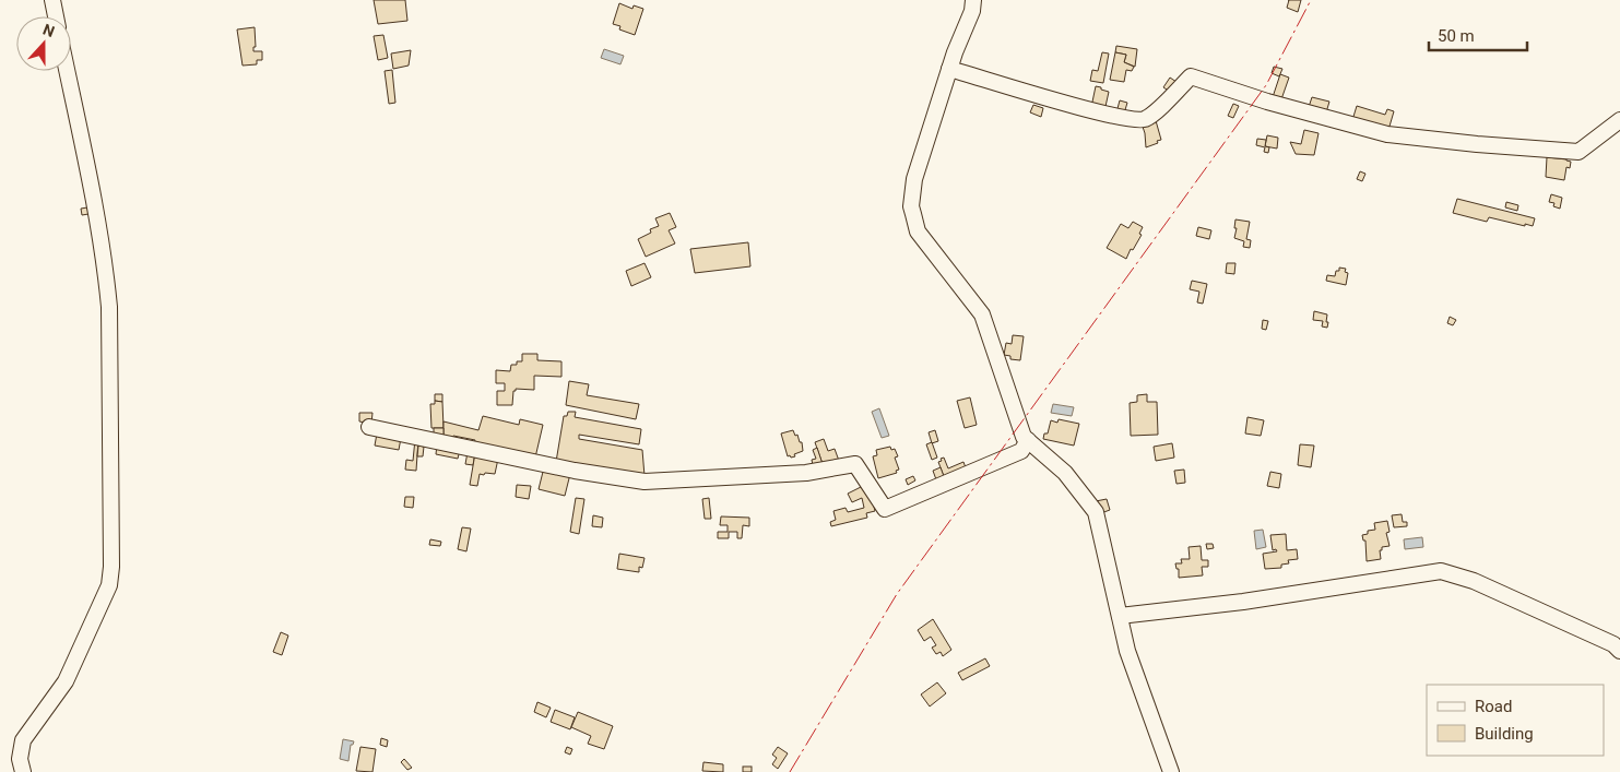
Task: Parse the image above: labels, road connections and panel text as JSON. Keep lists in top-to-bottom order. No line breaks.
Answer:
{"legend":["Road","Building"],"scale_bar":"50 m","north":"top"}
